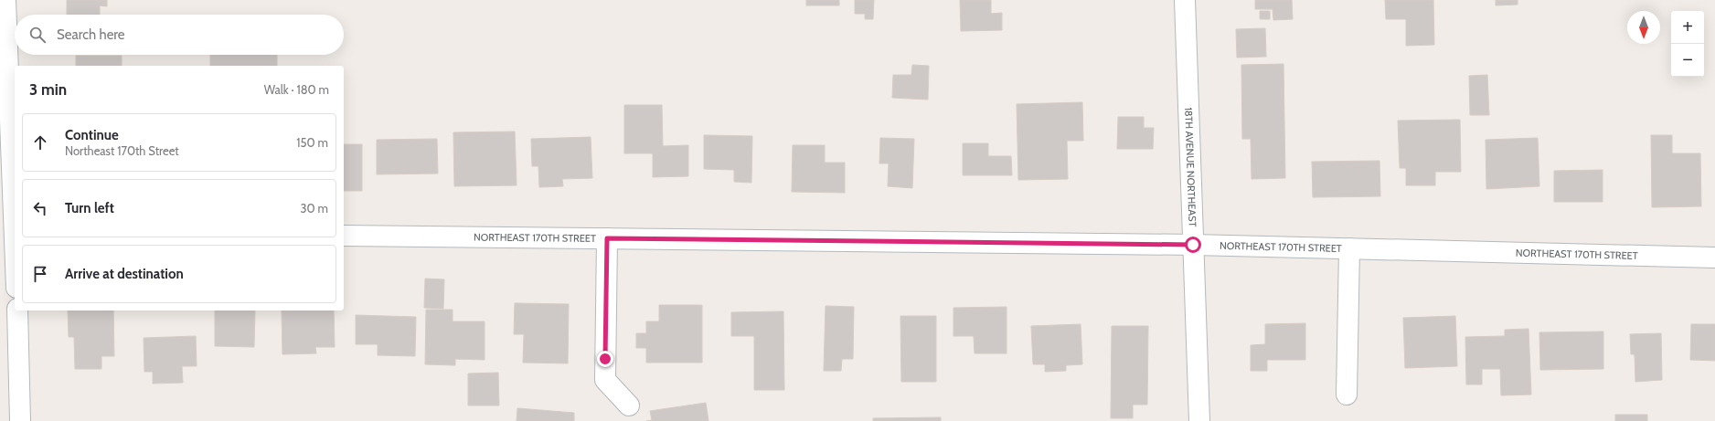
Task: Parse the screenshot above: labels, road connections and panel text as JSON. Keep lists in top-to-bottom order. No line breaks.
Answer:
{"streets":{"street":["18TH AVENUE NORTHEAST","NORTHEAST 170TH STREET"]},"crossings":[["18TH AVENUE NORTHEAST","NORTHEAST 170TH STREET"]],"north":"bottom","page":{"map_buttons":["+","−"],"search":"Search here","heading":["3 min","Walk · 180 m"],"list":[["Continue","Northeast 170th Street","150 m"],["Turn left","30 m"],"Arrive at destination"]}}
